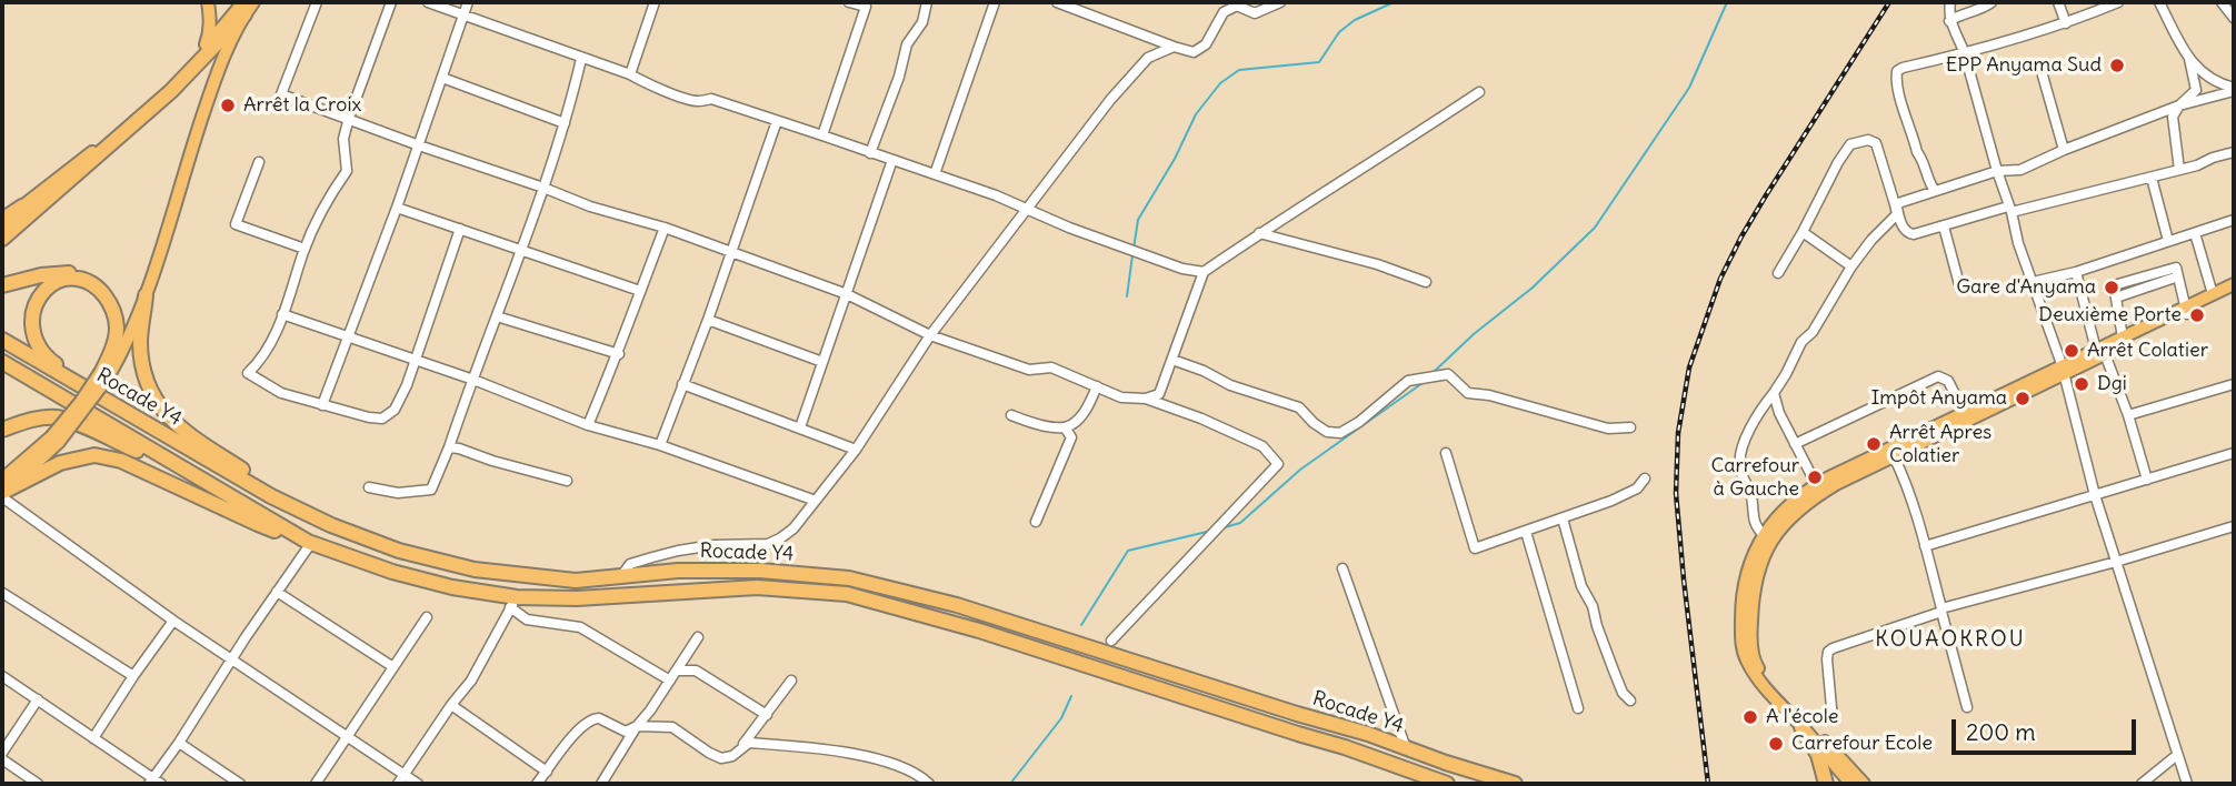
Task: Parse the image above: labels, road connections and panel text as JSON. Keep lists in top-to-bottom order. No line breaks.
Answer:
{"streets":{"highway":["Rocade Y4"]},"districts":["KOUAOKROU"],"places":["EPP Anyama Sud","Arrêt la Croix","Gare d'Anyama","Deuxième Porte","Arrêt Colatier","Dgi","Impôt Anyama","Arrêt Apres Colatier","Carrefour à Gauche","A l'école","Carrefour Ecole"],"scale_bar":"200 m"}
